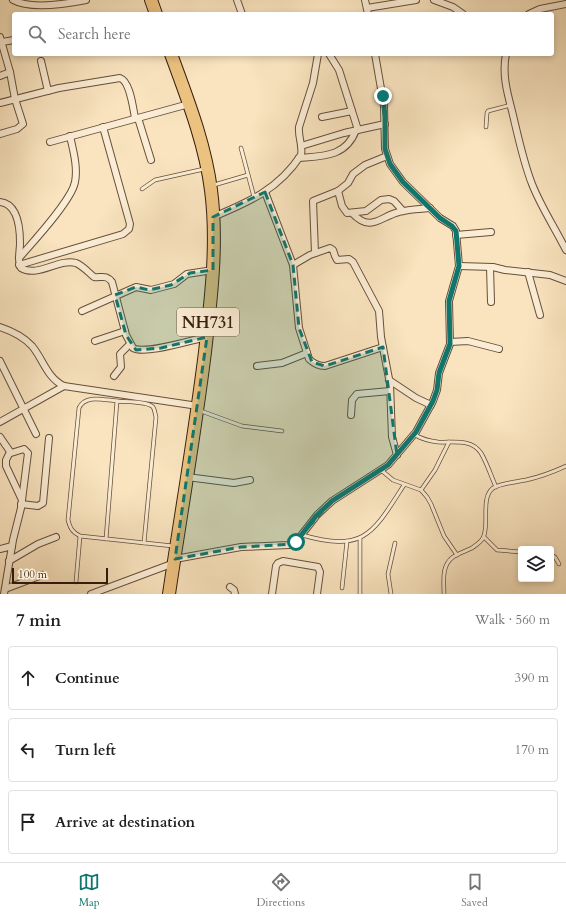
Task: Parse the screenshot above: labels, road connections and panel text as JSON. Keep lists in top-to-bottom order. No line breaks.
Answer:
{"streets":{"highway":["NH731"]},"scale_bar":"100 m","page":{"search":"Search here","scale":"100 m","heading":["7 min","Walk · 560 m"],"list":[["Continue","390 m"],["Turn left","170 m"],"Arrive at destination"],"nav":["Map","Directions","Saved"]}}
